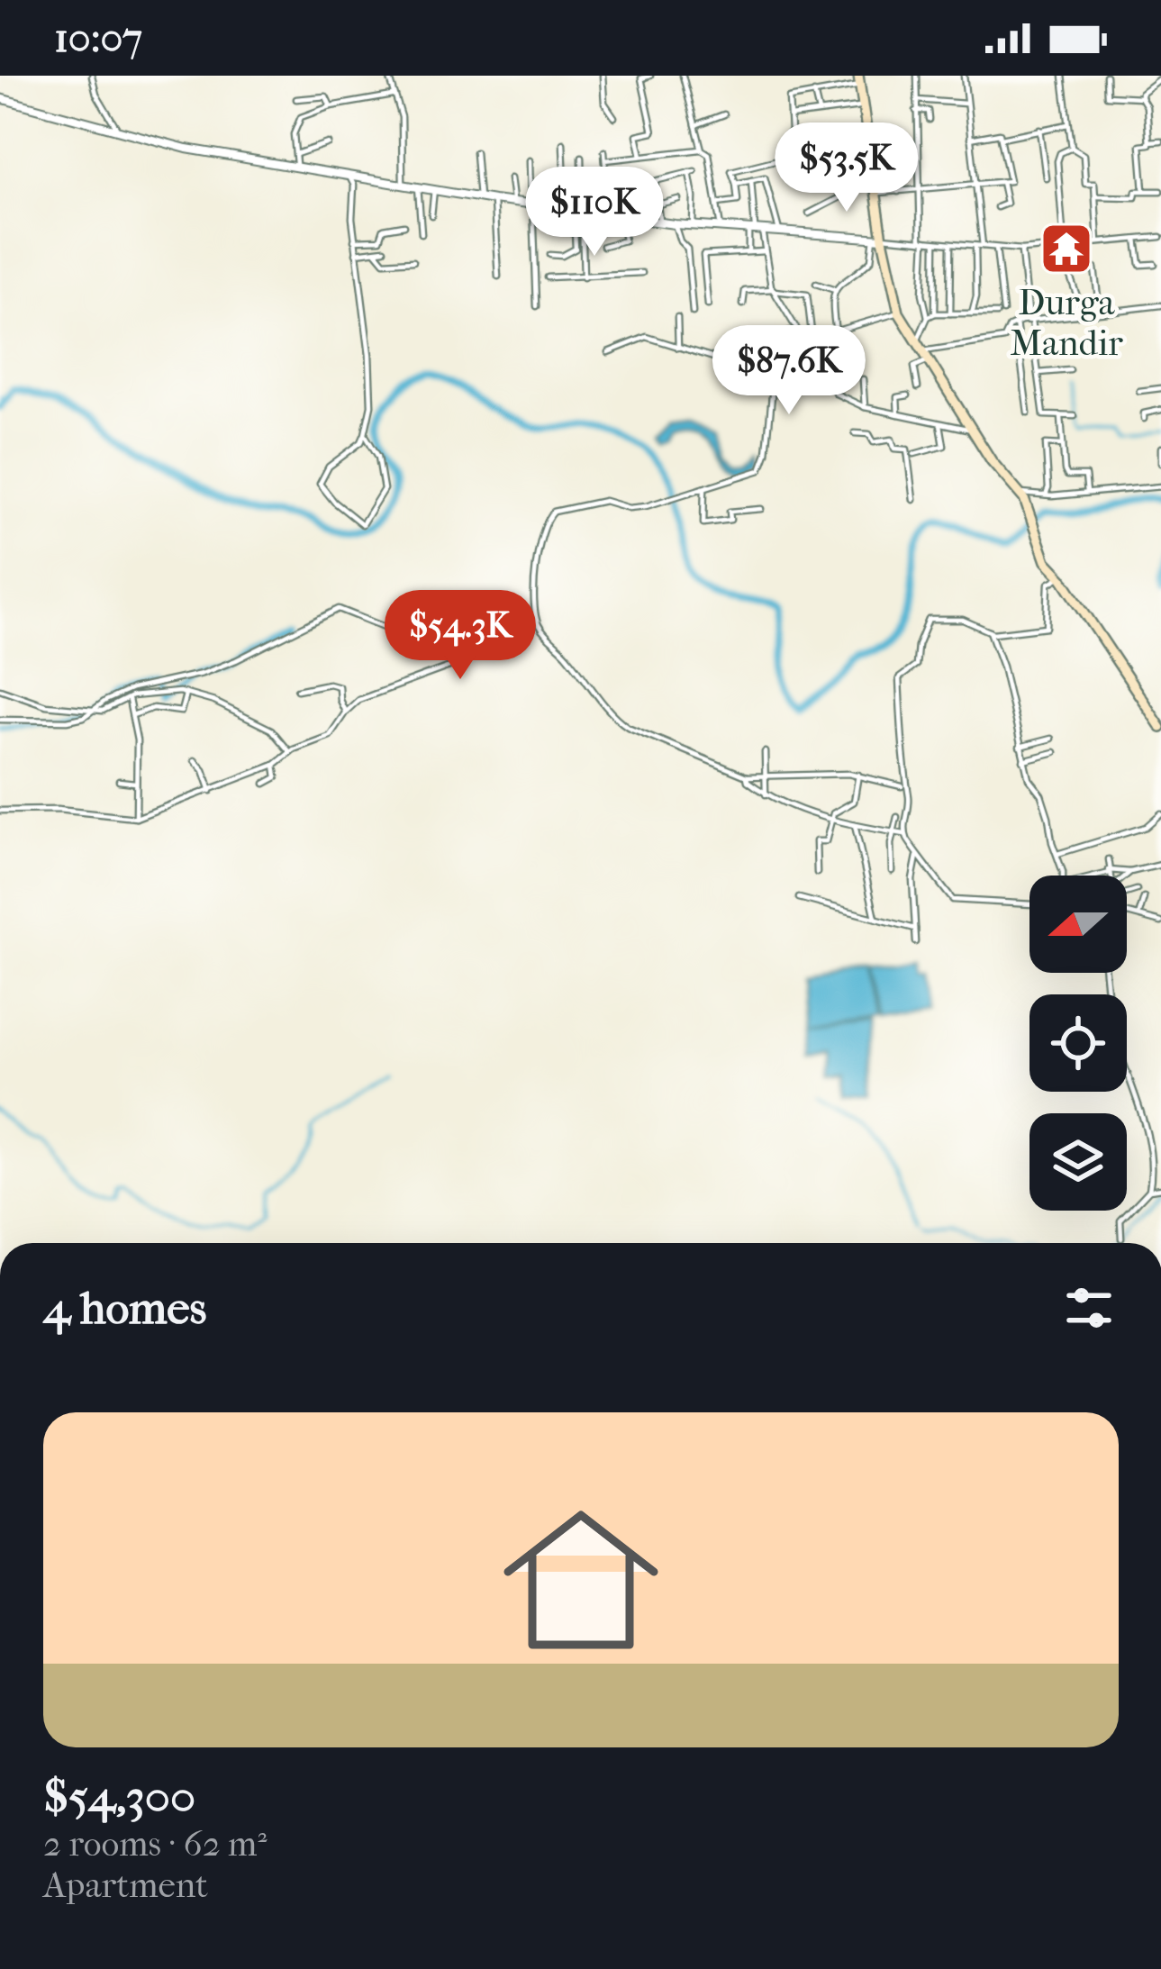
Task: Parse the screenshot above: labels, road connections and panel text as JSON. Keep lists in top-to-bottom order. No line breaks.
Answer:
{"places":{"temple":["Durga Mandir"]},"north":"left","page":{"status":"10:07","price":["$53.5K","$110K","$87.6K","$54.3K"],"heading":"4 homes","list":[{"name":"$54,300","note":"2 rooms · 62 m² · Apartment"}]}}
